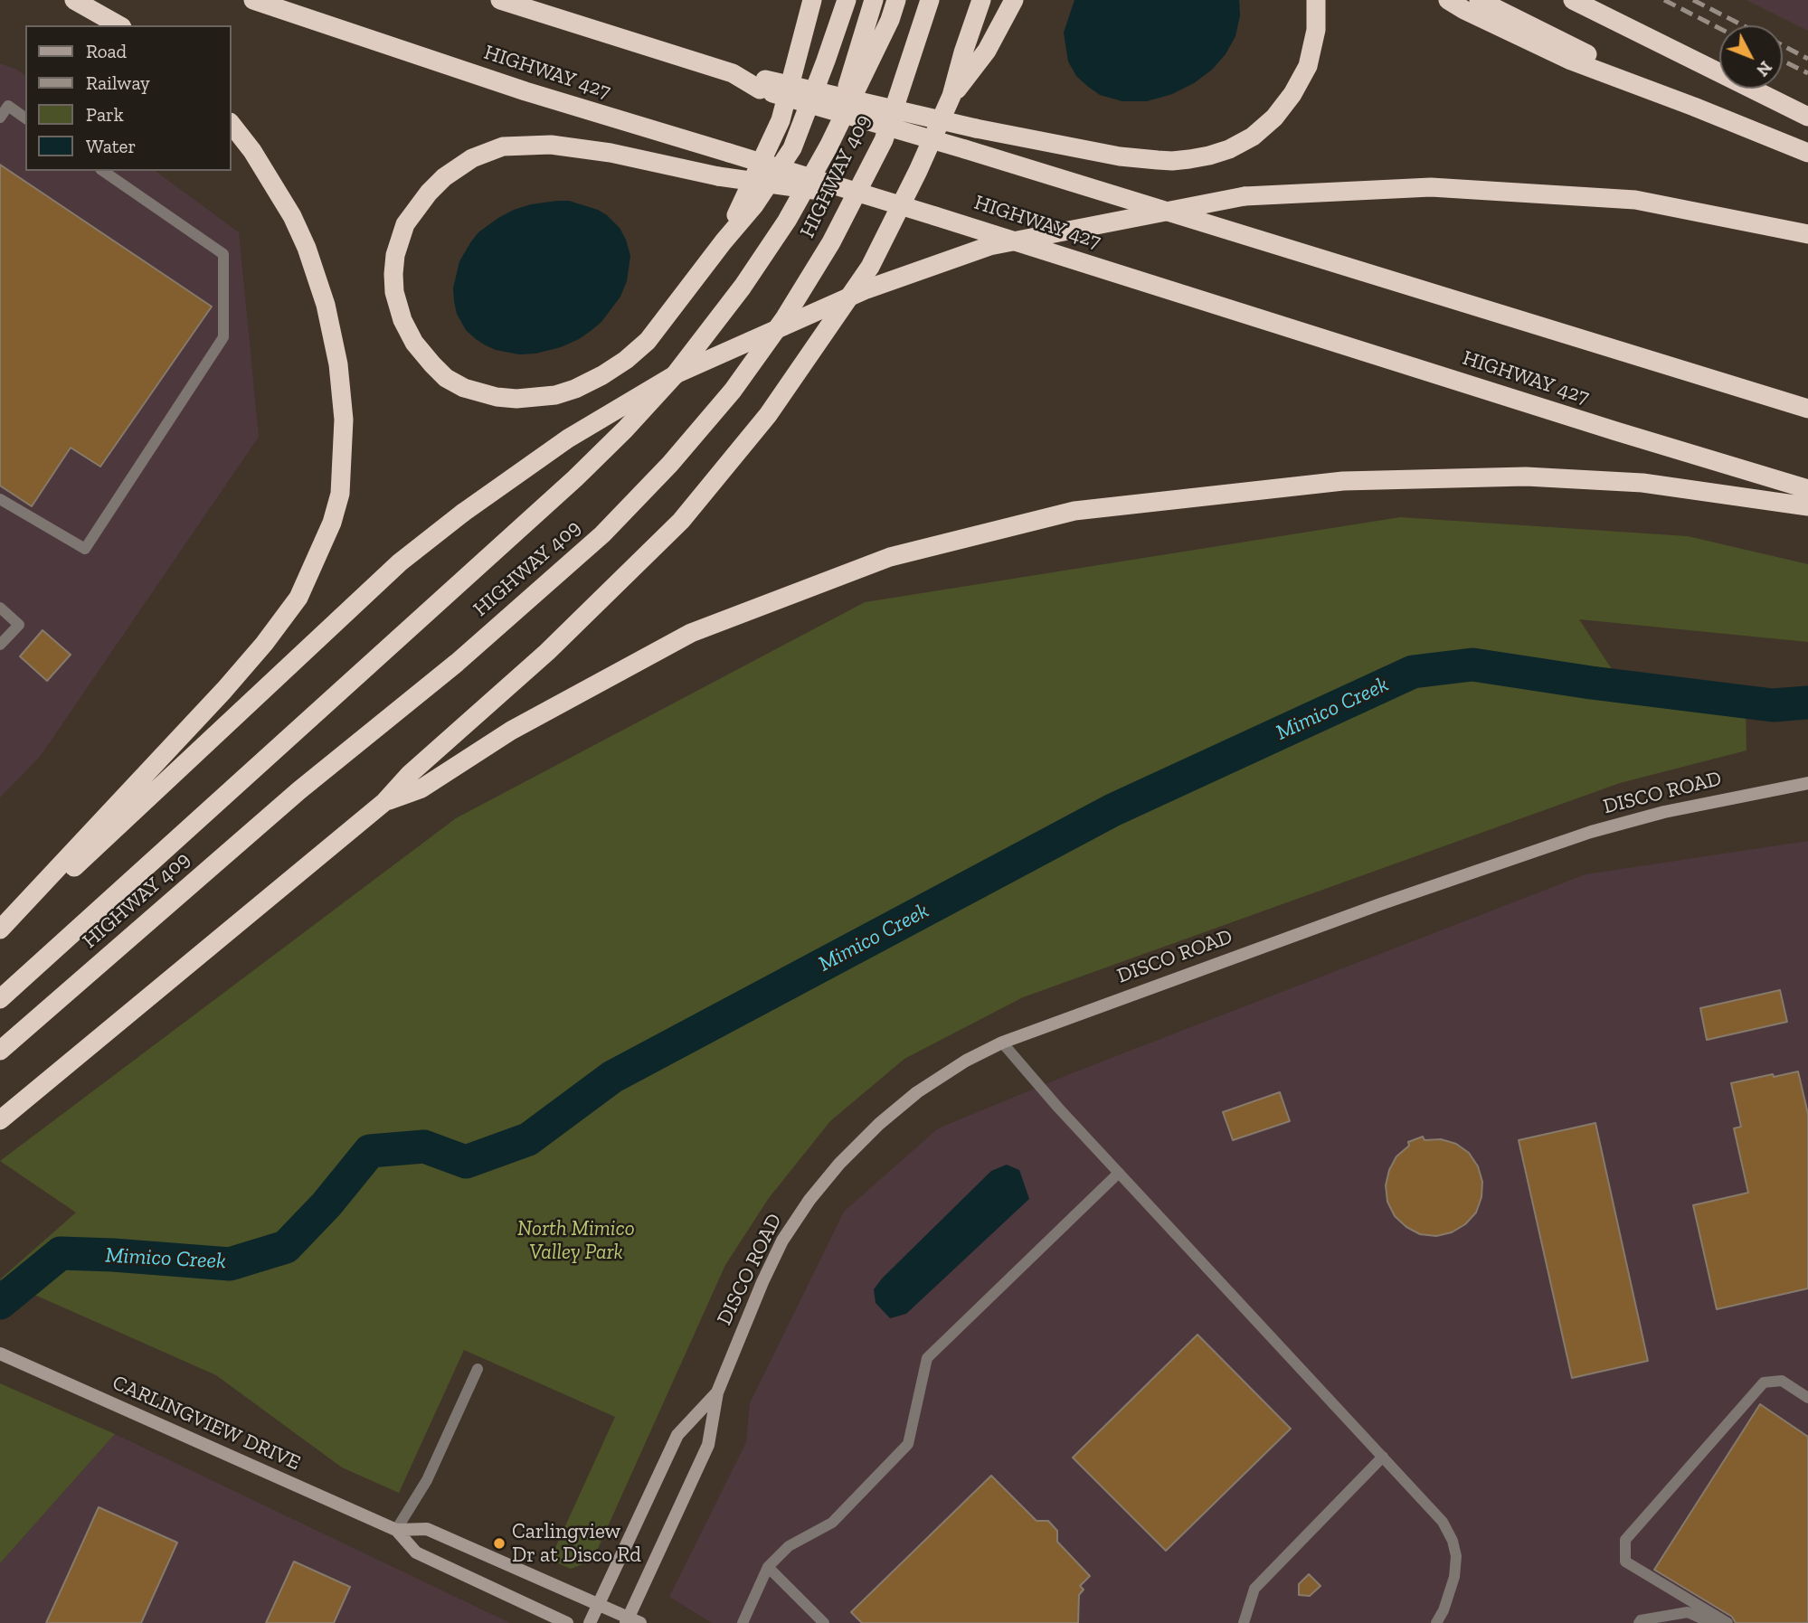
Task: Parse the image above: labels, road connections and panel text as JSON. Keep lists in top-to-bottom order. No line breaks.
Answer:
{"streets":{"highway":["HIGHWAY 427","HIGHWAY 409"],"main road":["DISCO ROAD","CARLINGVIEW DRIVE"]},"crossings":[["DISCO ROAD","CARLINGVIEW DRIVE"]],"water":["Mimico Creek"],"parks":["North Mimico Valley Park"],"places":["Carlingview Dr at Disco Rd"],"legend":["Road","Railway","Park","Water"],"north":"bottom right"}
